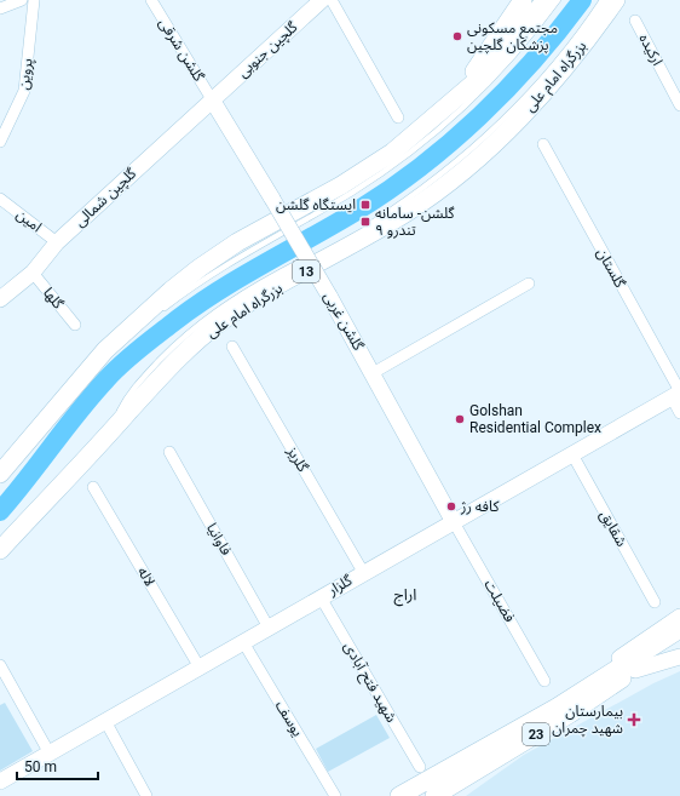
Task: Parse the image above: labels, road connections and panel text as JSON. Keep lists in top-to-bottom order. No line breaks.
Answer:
{"streets":{"highway":["بزرگراه امام علی","13","23"],"main road":["گلچین جنوبی","گلچین شمالی","گلشن غربی","گلزار"],"street":["گلشن شرقی","ارکیده","پروین","امین","گلستان","گلها","گلریز","شقایق","فاوانیا","لاله","فضیلت","شهید فتح آبادی","یوسف"]},"crossings":[["گلشن شرقی","گلچین جنوبی"],["گلشن شرقی","گلچین شمالی"],["گلشن شرقی","گلشن غربی"],["گلچین جنوبی","گلچین شمالی"],["گلچین جنوبی","گلشن غربی"],["گلچین شمالی","امین"],["گلچین شمالی","گلها"],["گلچین شمالی","گلشن غربی"],["گلستان","گلزار"],["گلشن غربی","گلزار"],["گلشن غربی","فضیلت"],["گلریز","گلزار"],["شقایق","گلزار"],["فاوانیا","گلزار"],["لاله","گلزار"],["گلزار","فضیلت"],["گلزار","شهید فتح آبادی"],["گلزار","یوسف"]],"districts":["اراج"],"places":{"other":["مجتمع مسکونی پزشکان گلچین","Golshan Residential Complex","کافه رژ"],"transit":["ایستگاه گلشن","گلشن- سامانه ۹ تندرو"],"health":["بیمارستان شهید چمران"]},"scale_bar":"50 m"}
